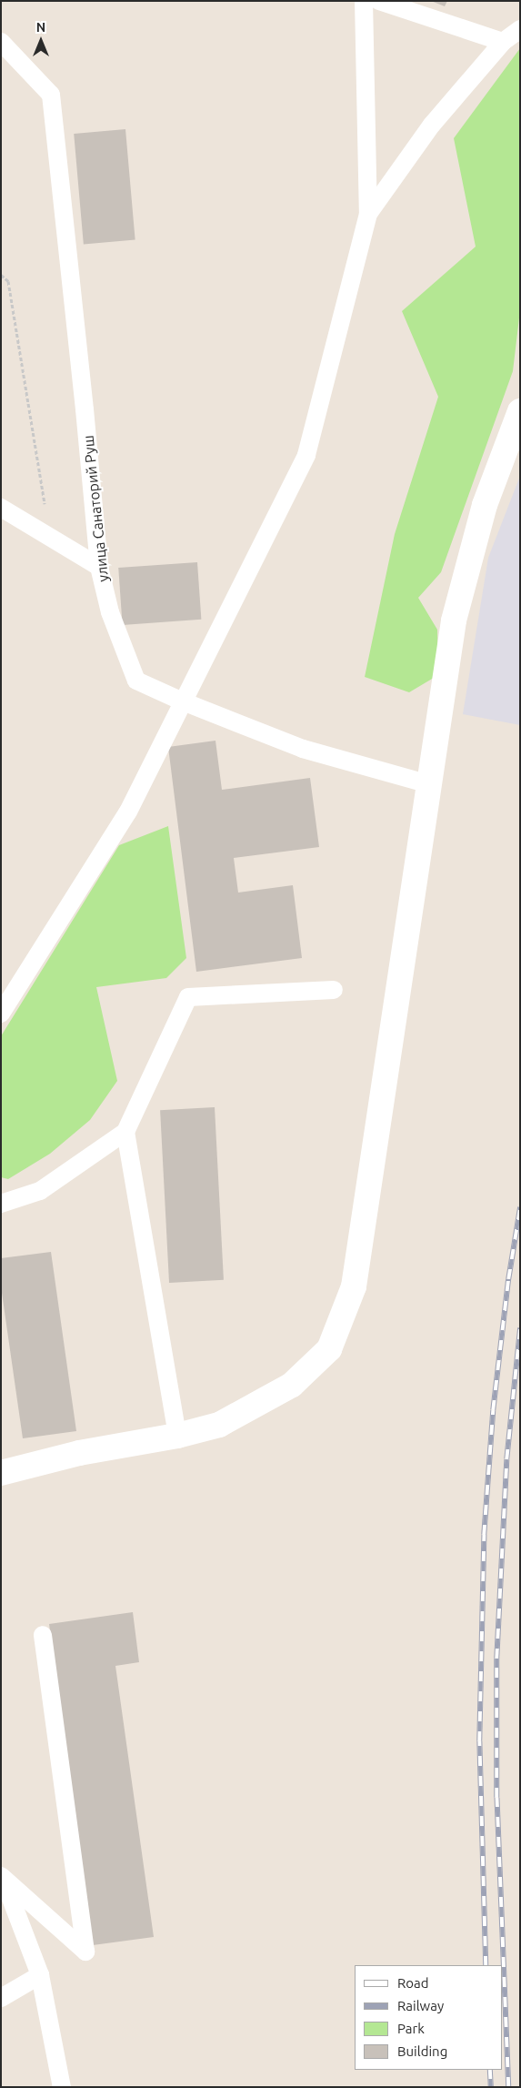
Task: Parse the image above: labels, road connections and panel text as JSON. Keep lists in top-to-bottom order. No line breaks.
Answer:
{"streets":{"lane":["улица Санаторий Руш"]},"legend":["Road","Railway","Park","Building"],"north":"top"}
